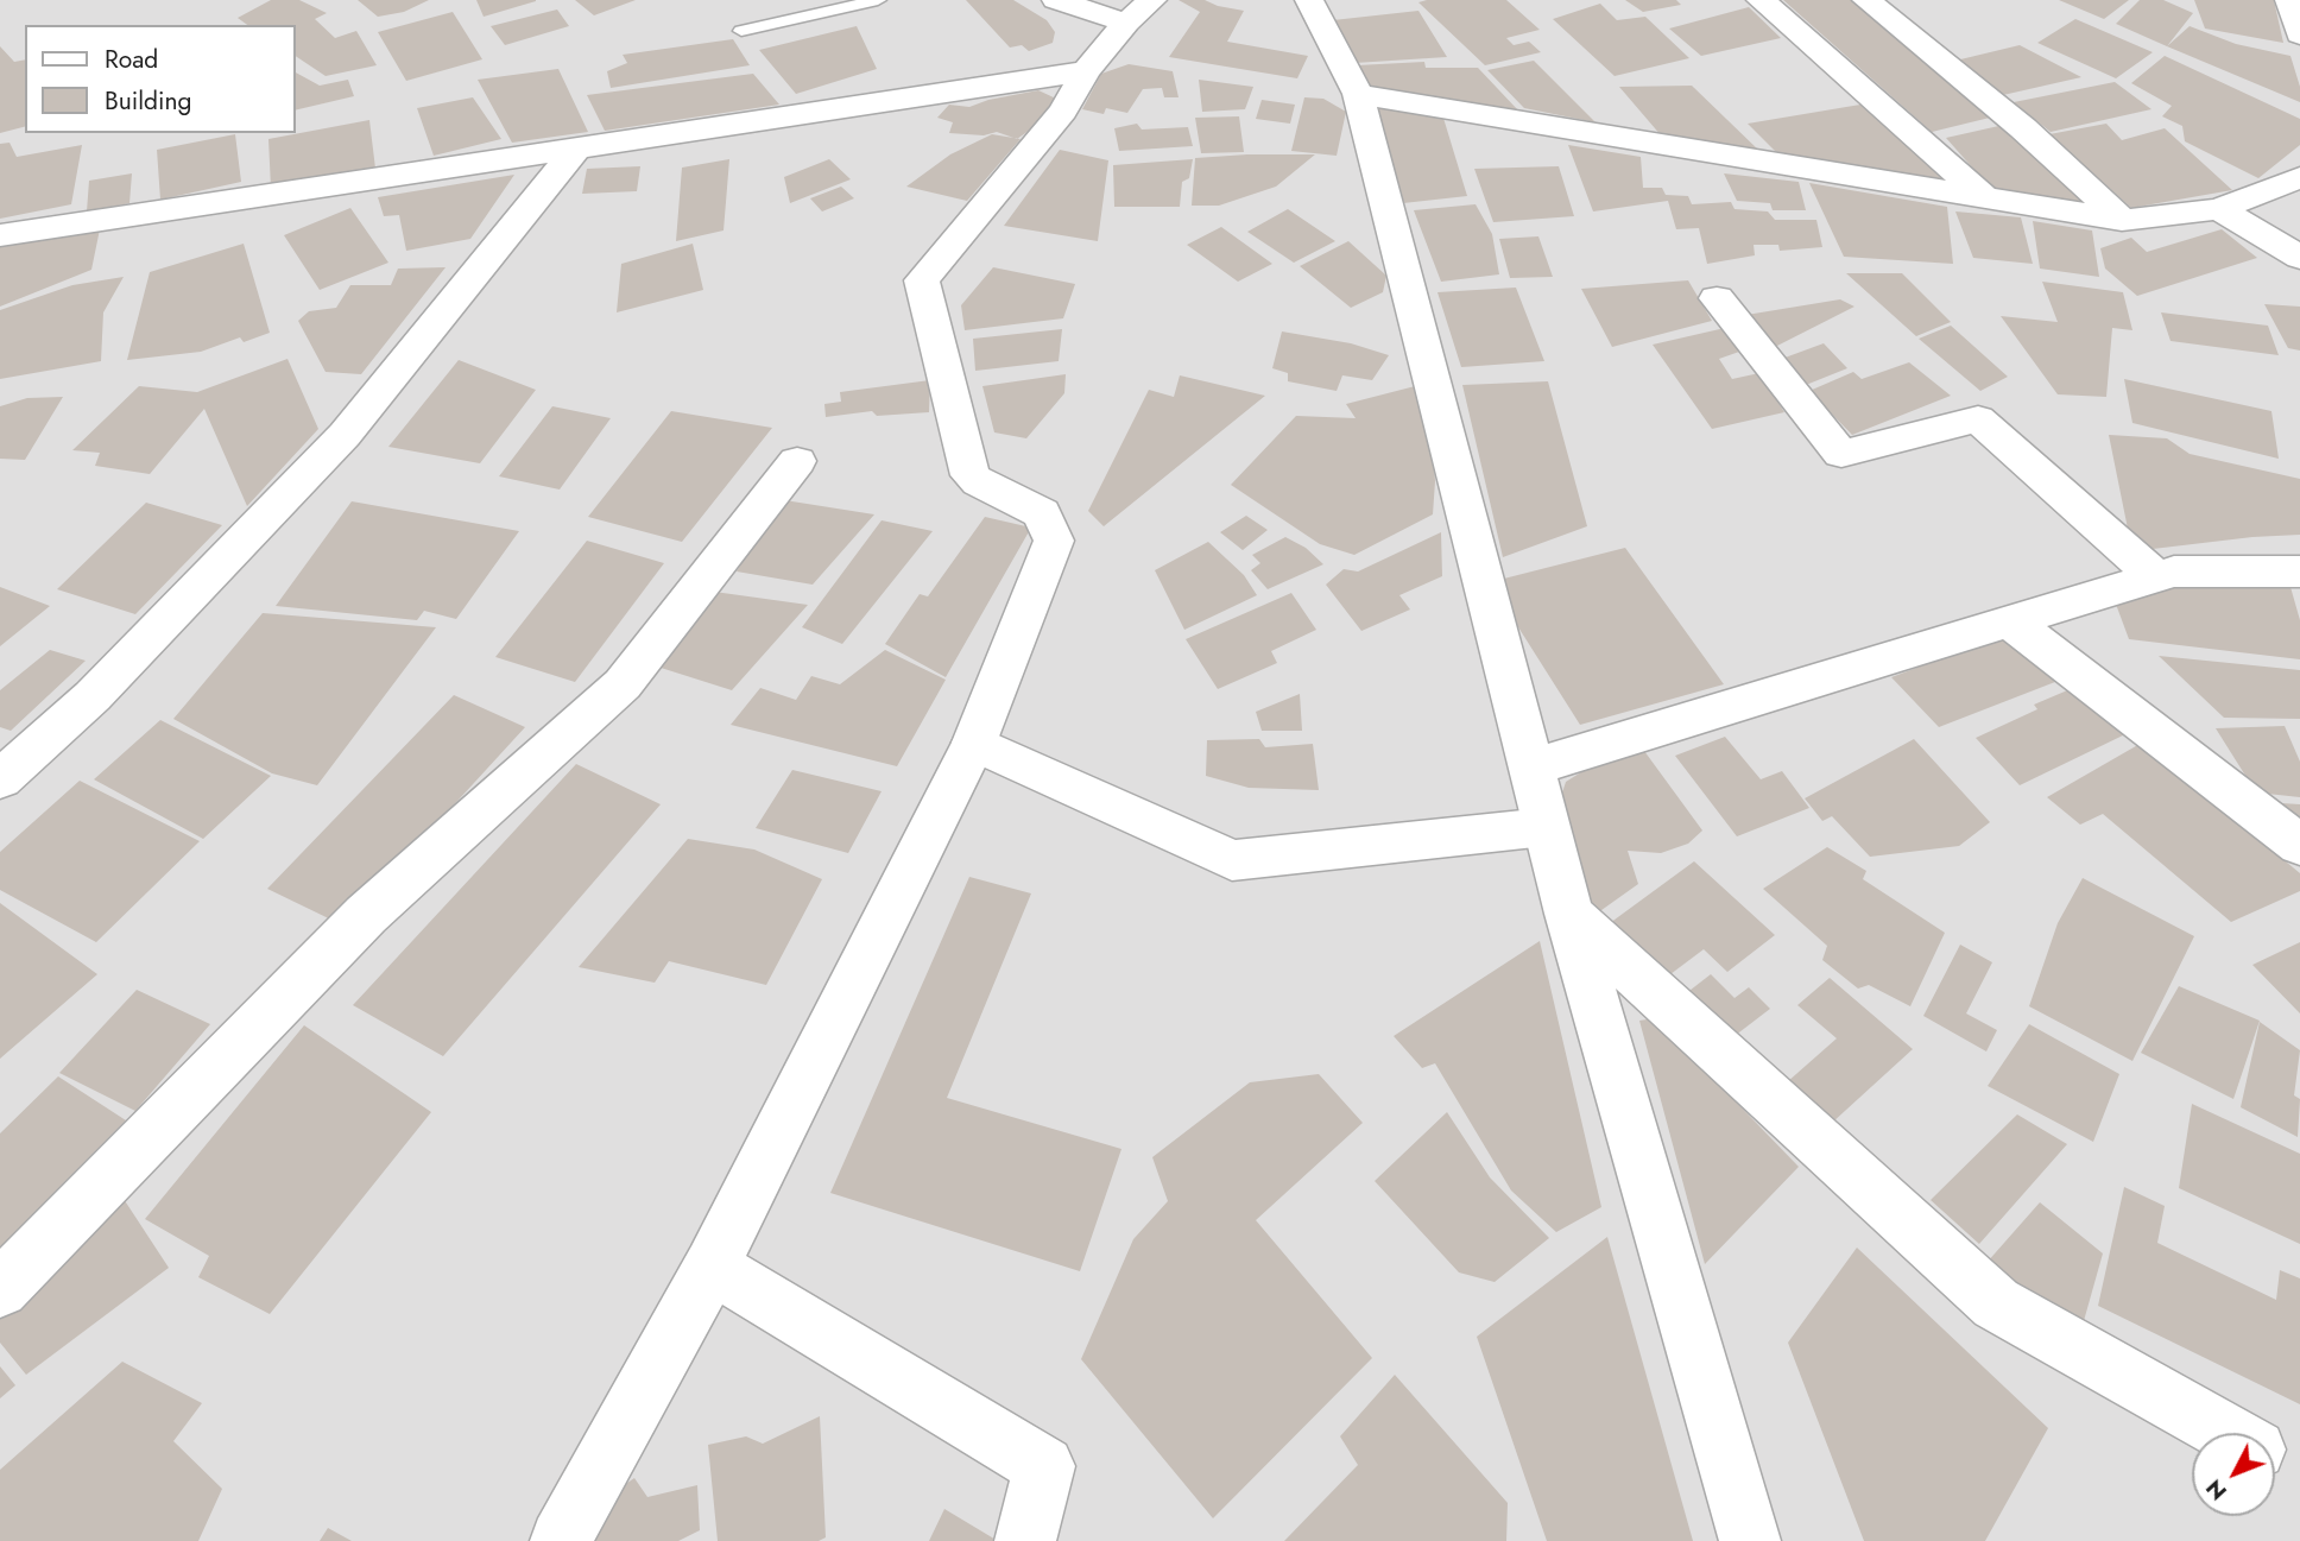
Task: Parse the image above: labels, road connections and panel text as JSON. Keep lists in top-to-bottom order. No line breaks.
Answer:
{"legend":["Road","Building"],"north":"bottom left"}
